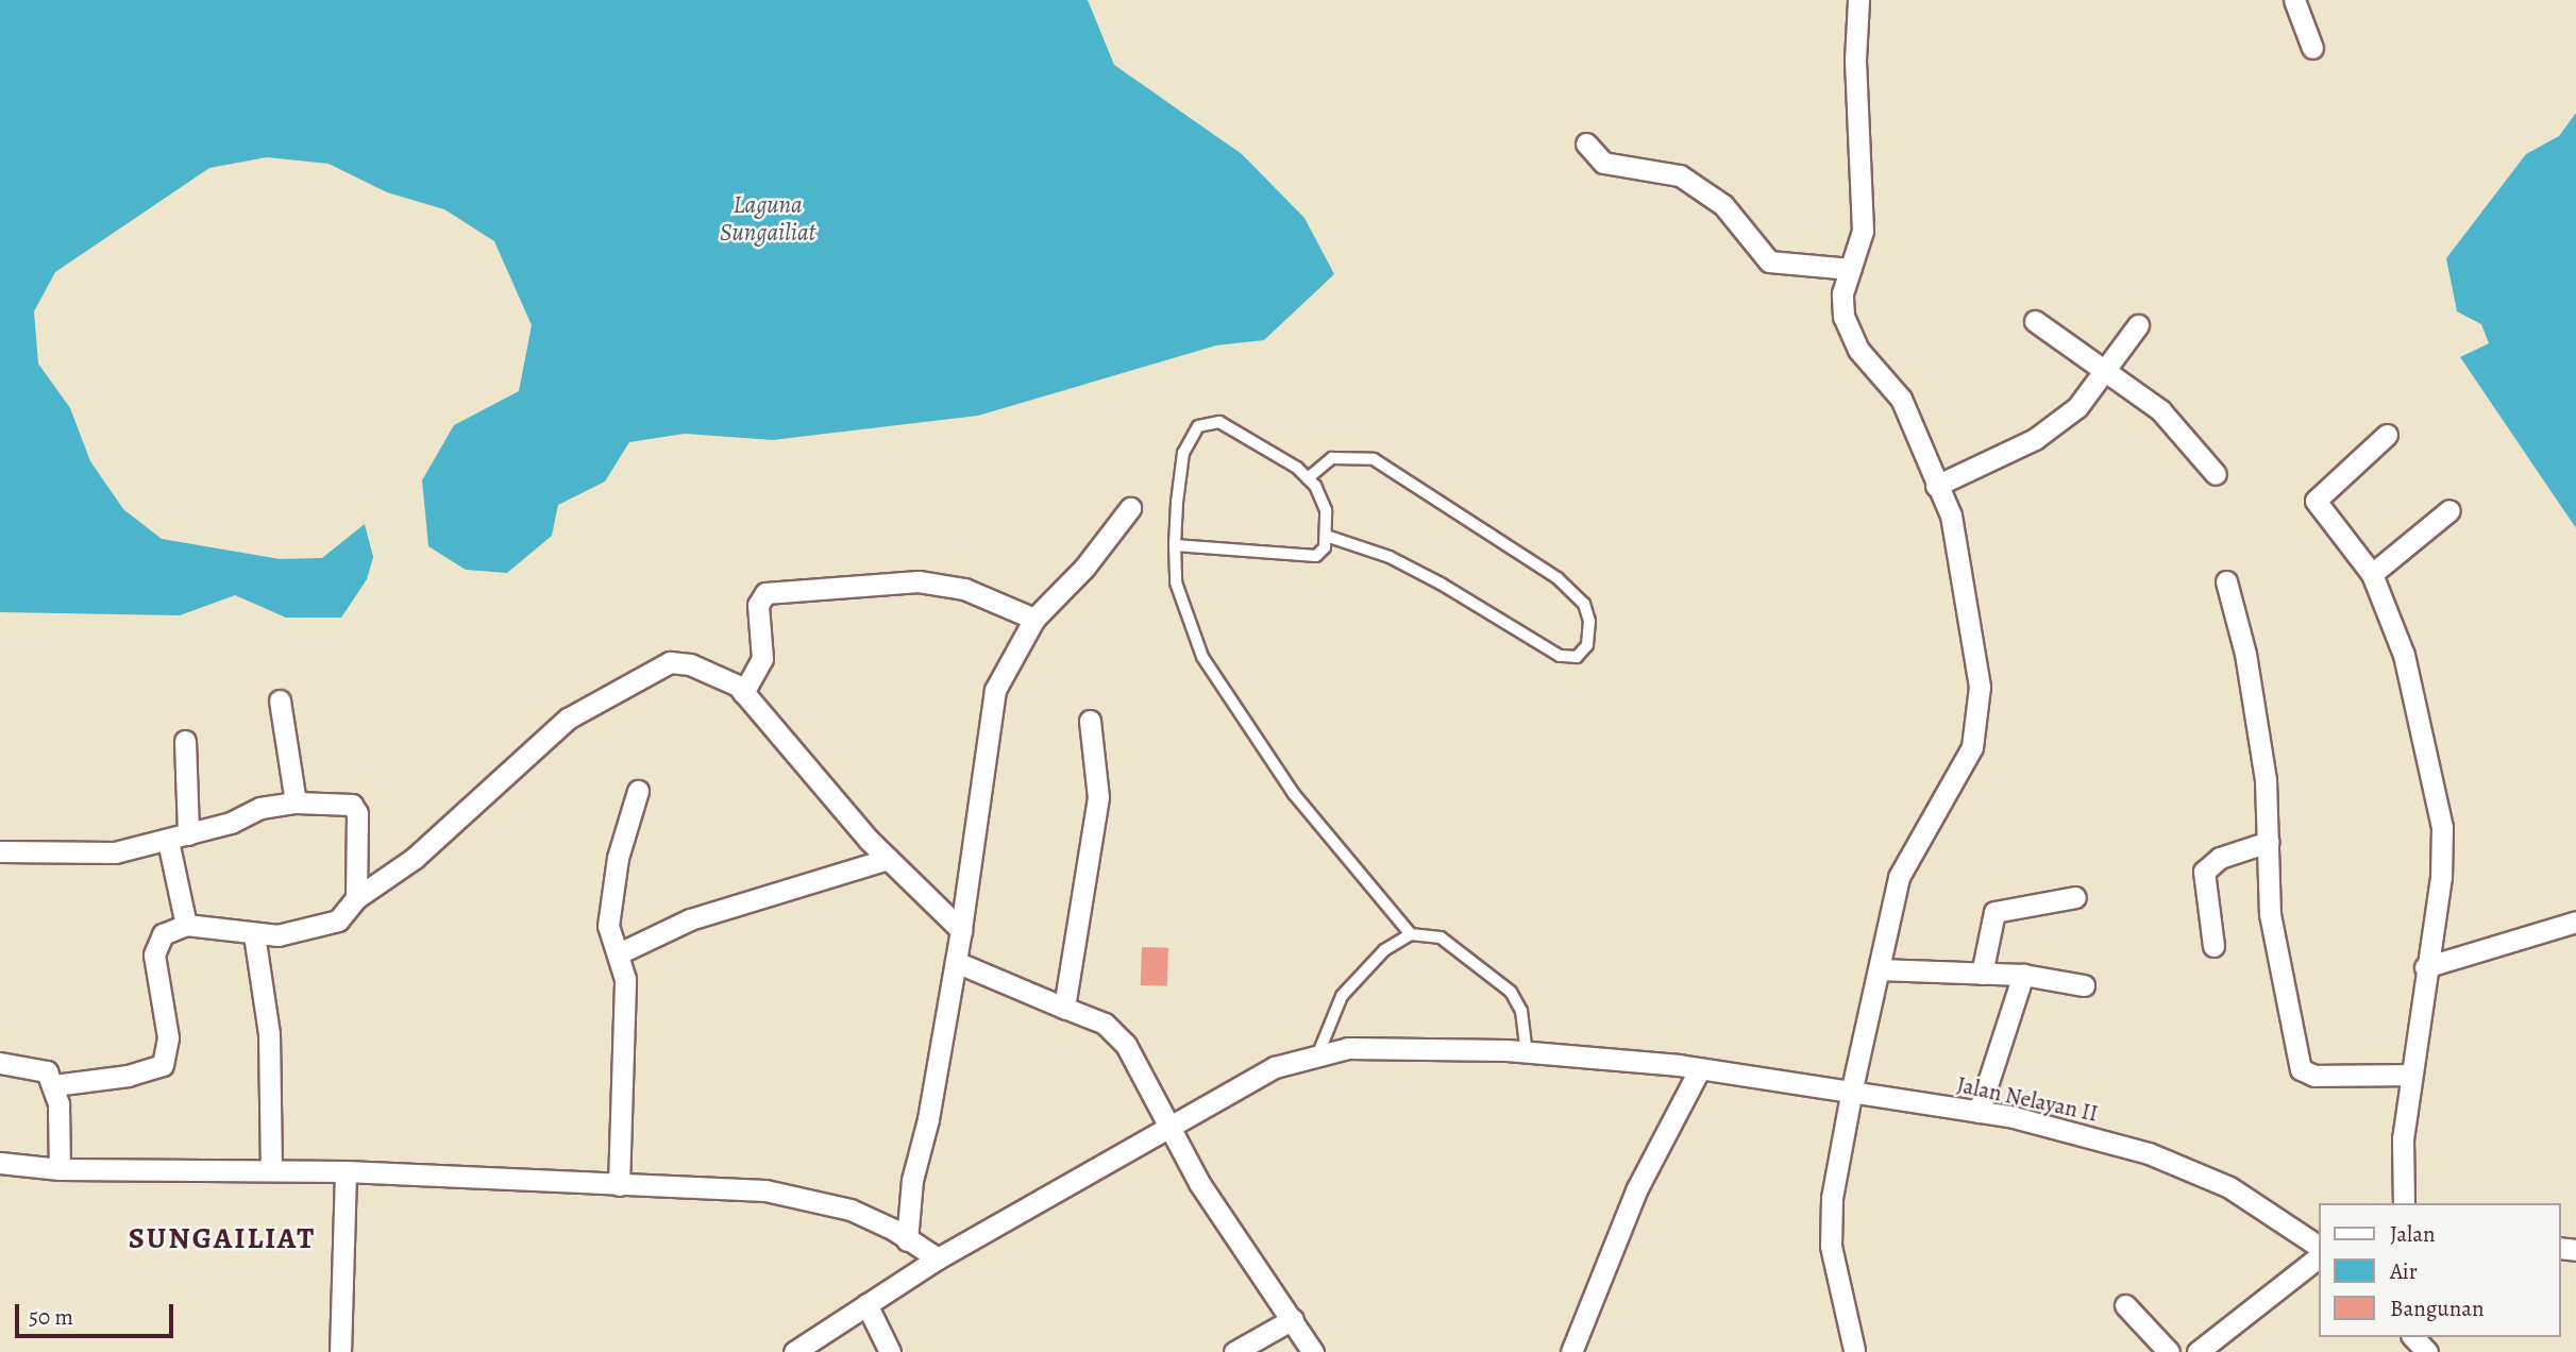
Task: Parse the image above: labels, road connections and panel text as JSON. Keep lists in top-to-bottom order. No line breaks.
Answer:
{"streets":{"street":["Jalan Nelayan II"]},"districts":["SUNGAILIAT"],"water":["Laguna Sungailiat"],"legend":["Jalan","Air","Bangunan"],"scale_bar":"50 m"}
